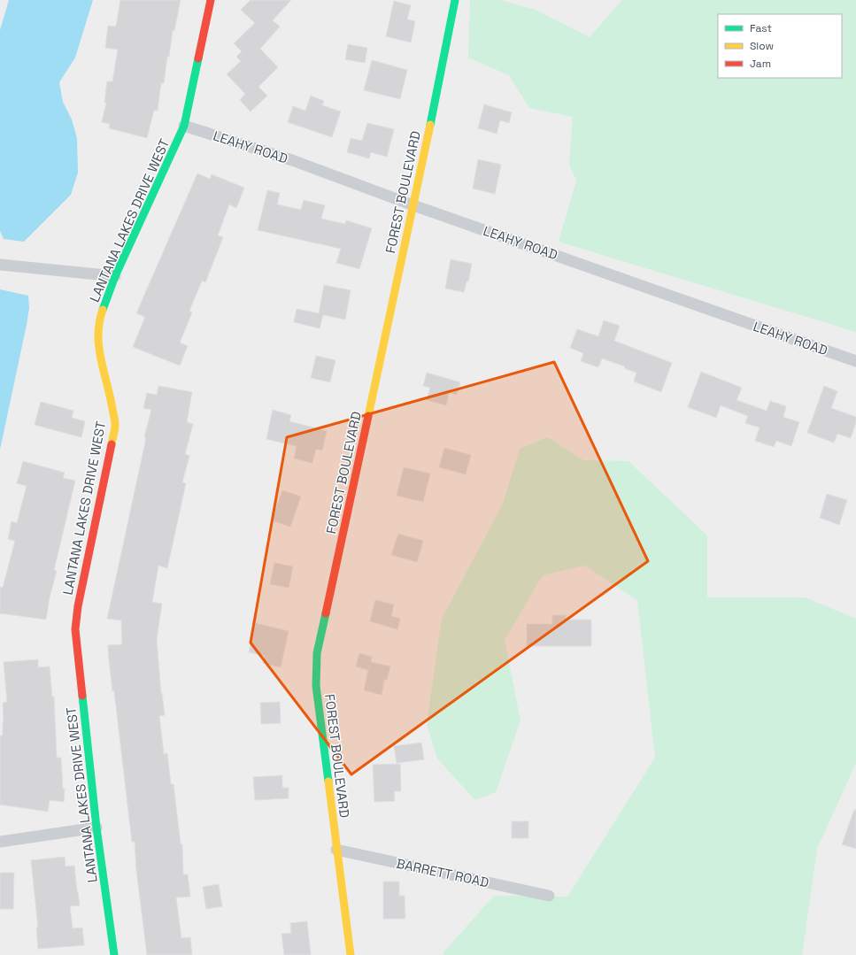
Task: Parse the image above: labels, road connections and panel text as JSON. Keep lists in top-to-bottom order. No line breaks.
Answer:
{"streets":{"street":["LEAHY ROAD","FOREST BOULEVARD","LANTANA LAKES DRIVE WEST","BARRETT ROAD"]},"crossings":[["LEAHY ROAD","FOREST BOULEVARD"],["LEAHY ROAD","LANTANA LAKES DRIVE WEST"],["FOREST BOULEVARD","BARRETT ROAD"]],"legend":["Fast","Slow","Jam"]}
